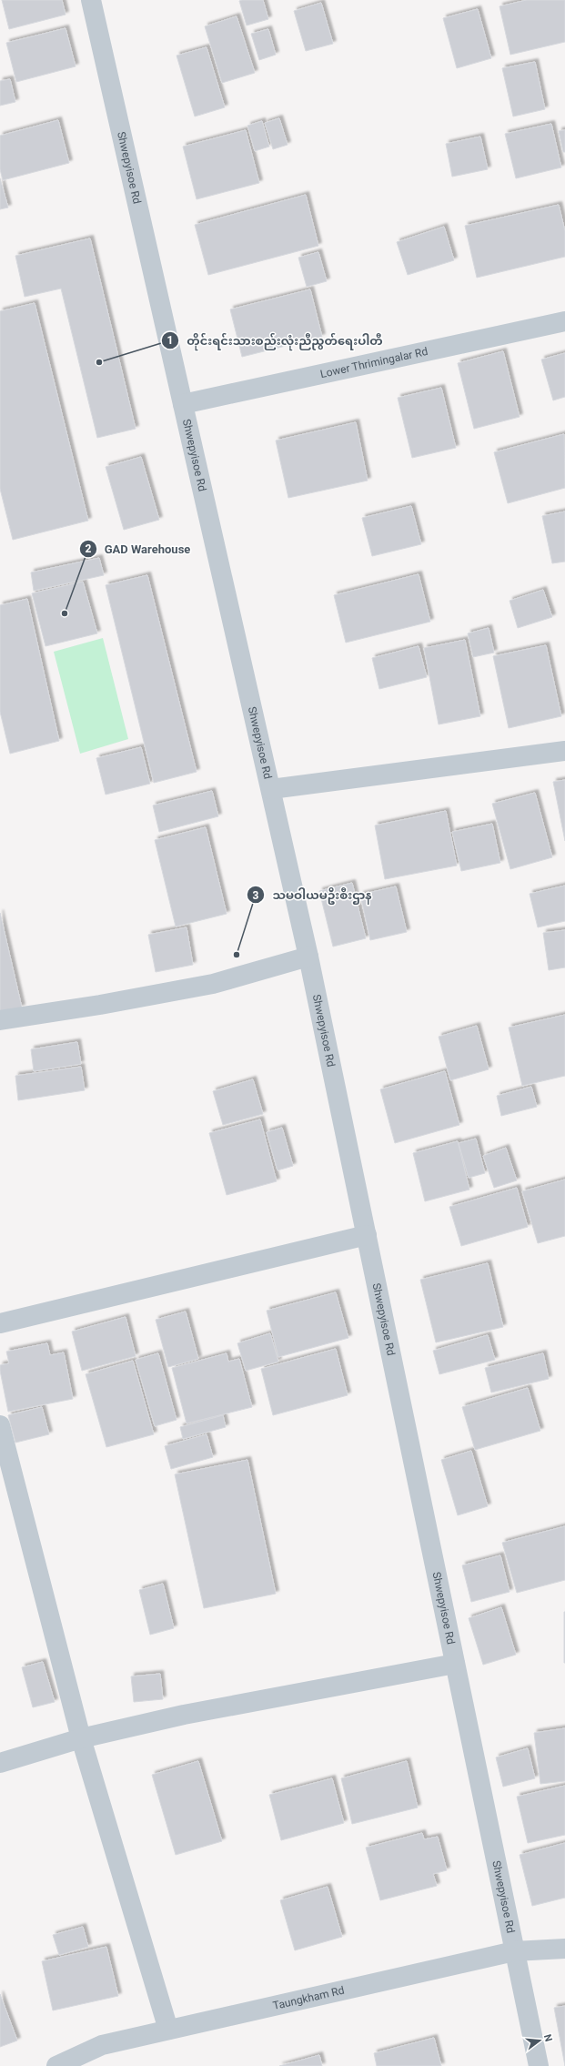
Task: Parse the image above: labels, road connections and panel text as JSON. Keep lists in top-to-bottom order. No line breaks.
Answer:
{"streets":{"street":["Shwepyisoe Rd","Lower Thrimingalar Rd","Taungkham Rd"]},"crossings":[["Shwepyisoe Rd","Lower Thrimingalar Rd"],["Shwepyisoe Rd","Taungkham Rd"]],"places":["တိုင်းရင်းသားစည်းလုံးညီညွတ်ရေးပါတီ","GAD Warehouse","သမဝါယမဦးစီးဌာန"],"north":"right"}
